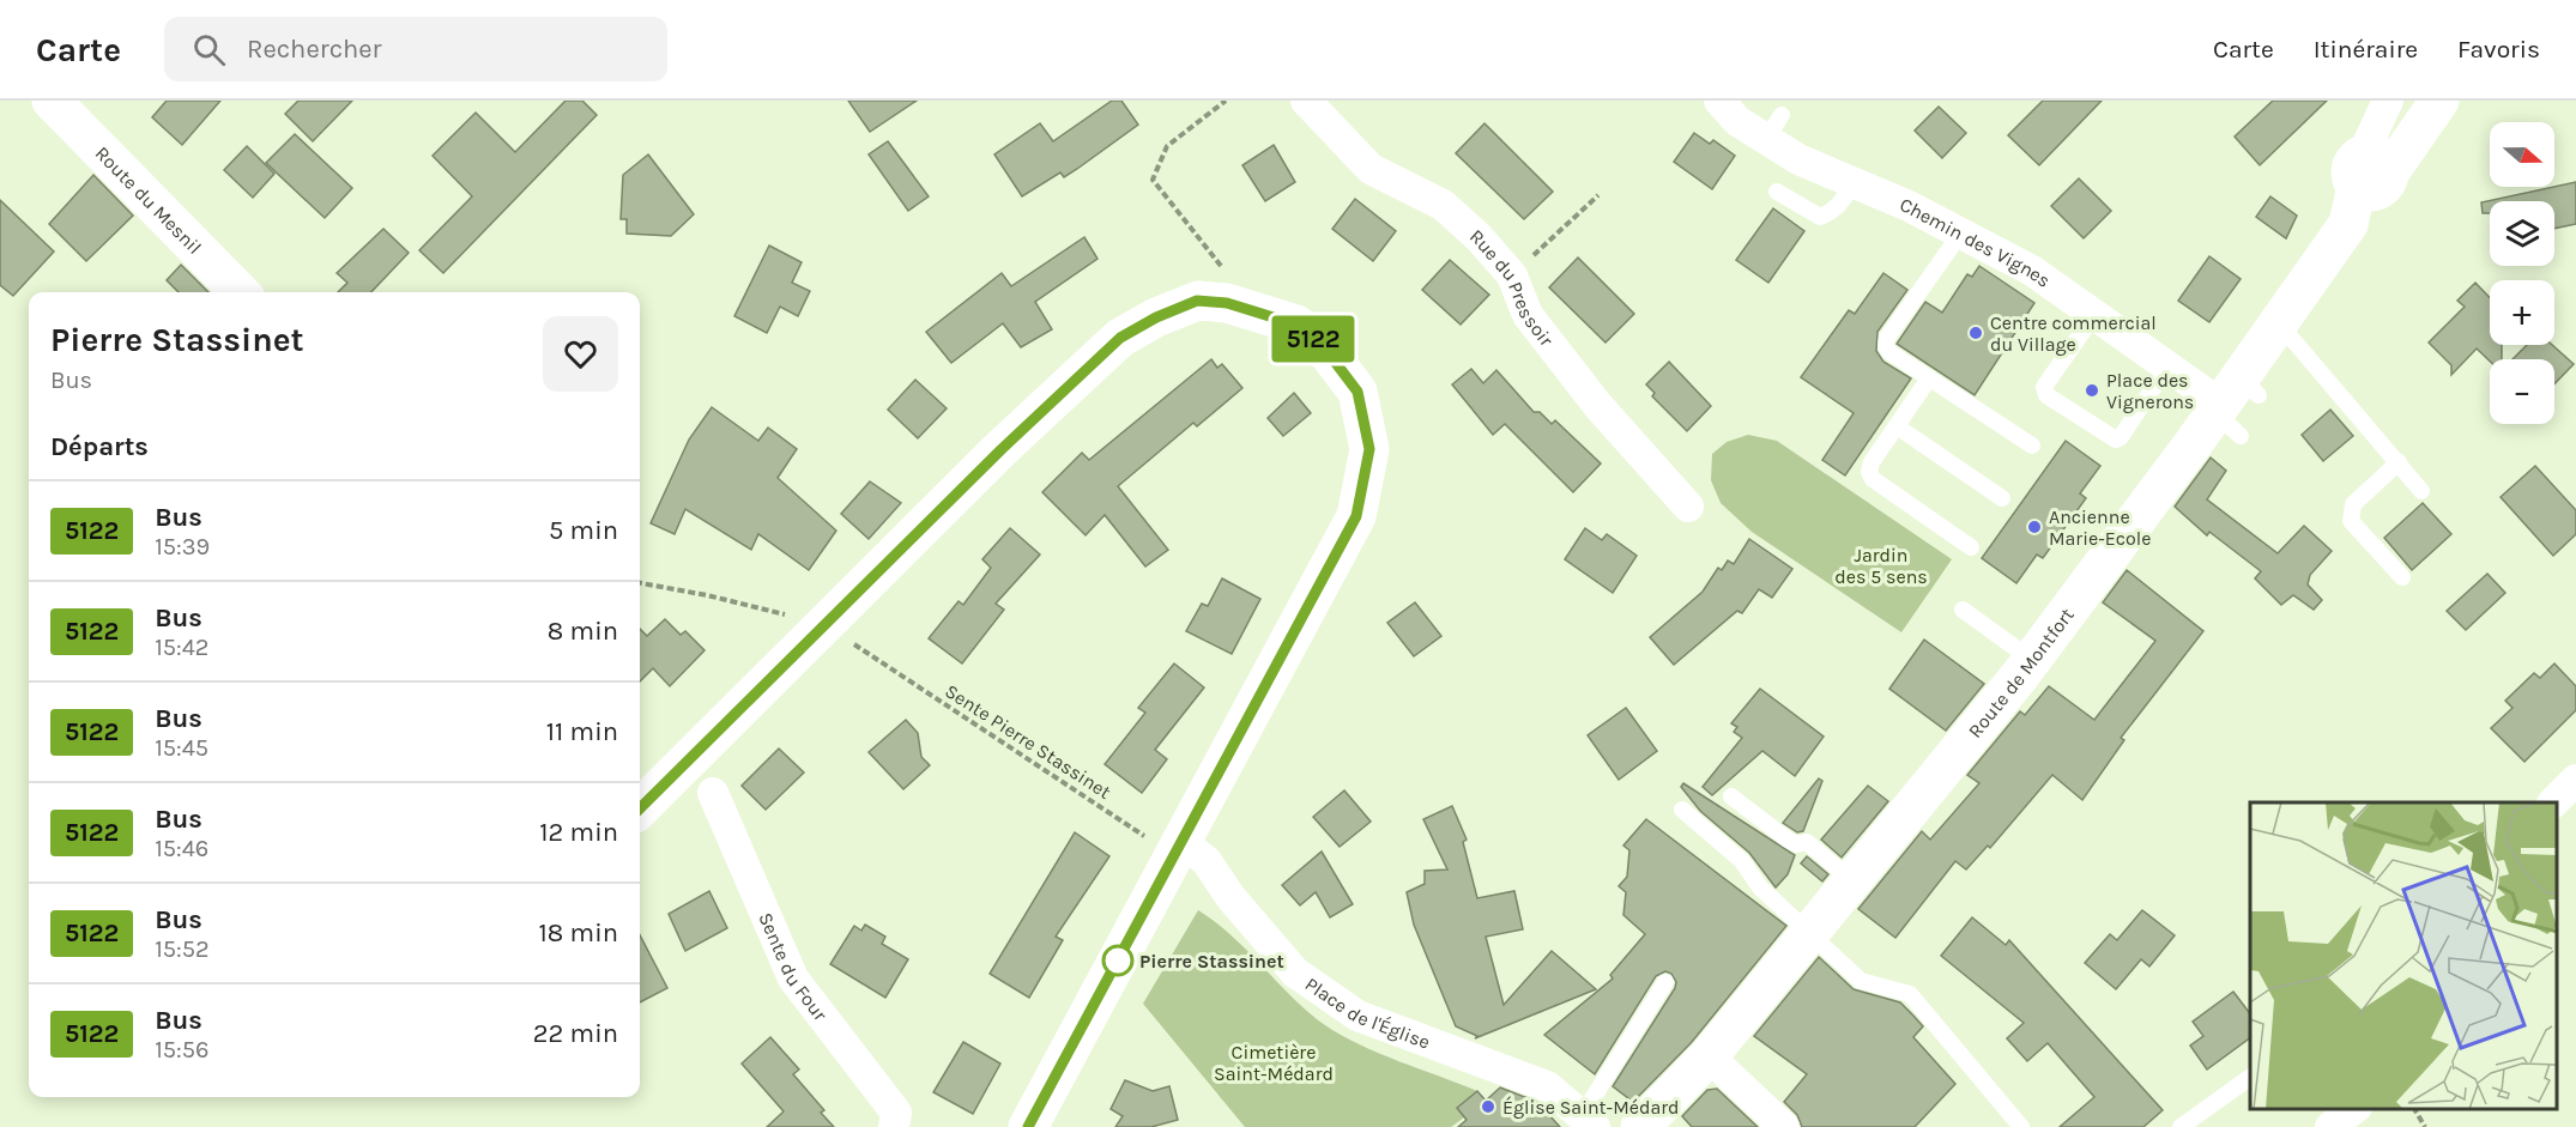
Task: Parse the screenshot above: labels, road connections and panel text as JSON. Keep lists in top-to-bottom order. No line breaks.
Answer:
{"streets":{"street":["Route du Mesnil","Chemin des Vignes","Rue du Pressoir","Route de Montfort","Sente du Four","Place de l'Église"],"path":["Sente Pierre Stassinet"]},"crossings":[["Chemin des Vignes","Route de Montfort"],["Sente Pierre Stassinet","Place de l'Église"]],"parks":["Jardin des 5 sens","Cimetière Saint-Médard"],"places":["Centre commercial du Village","Place des Vignerons","Ancienne Marie-Ecole","Pierre Stassinet","Église Saint-Médard"],"lines":["bus line 5122"],"north":"right","page":{"header":"Carte","search":"Rechercher","nav":["Carte","Itinéraire","Favoris"],"on_map":"5122","map_buttons":["+","−"],"heading":[["Pierre Stassinet","Bus"],"Départs"],"list":[{"mark":"5122","name":"Bus","note":"15:39","value":"5 min"},{"mark":"5122","name":"Bus","note":"15:42","value":"8 min"},{"mark":"5122","name":"Bus","note":"15:45","value":"11 min"},{"mark":"5122","name":"Bus","note":"15:46","value":"12 min"},{"mark":"5122","name":"Bus","note":"15:52","value":"18 min"},{"mark":"5122","name":"Bus","note":"15:56","value":"22 min"}]}}
